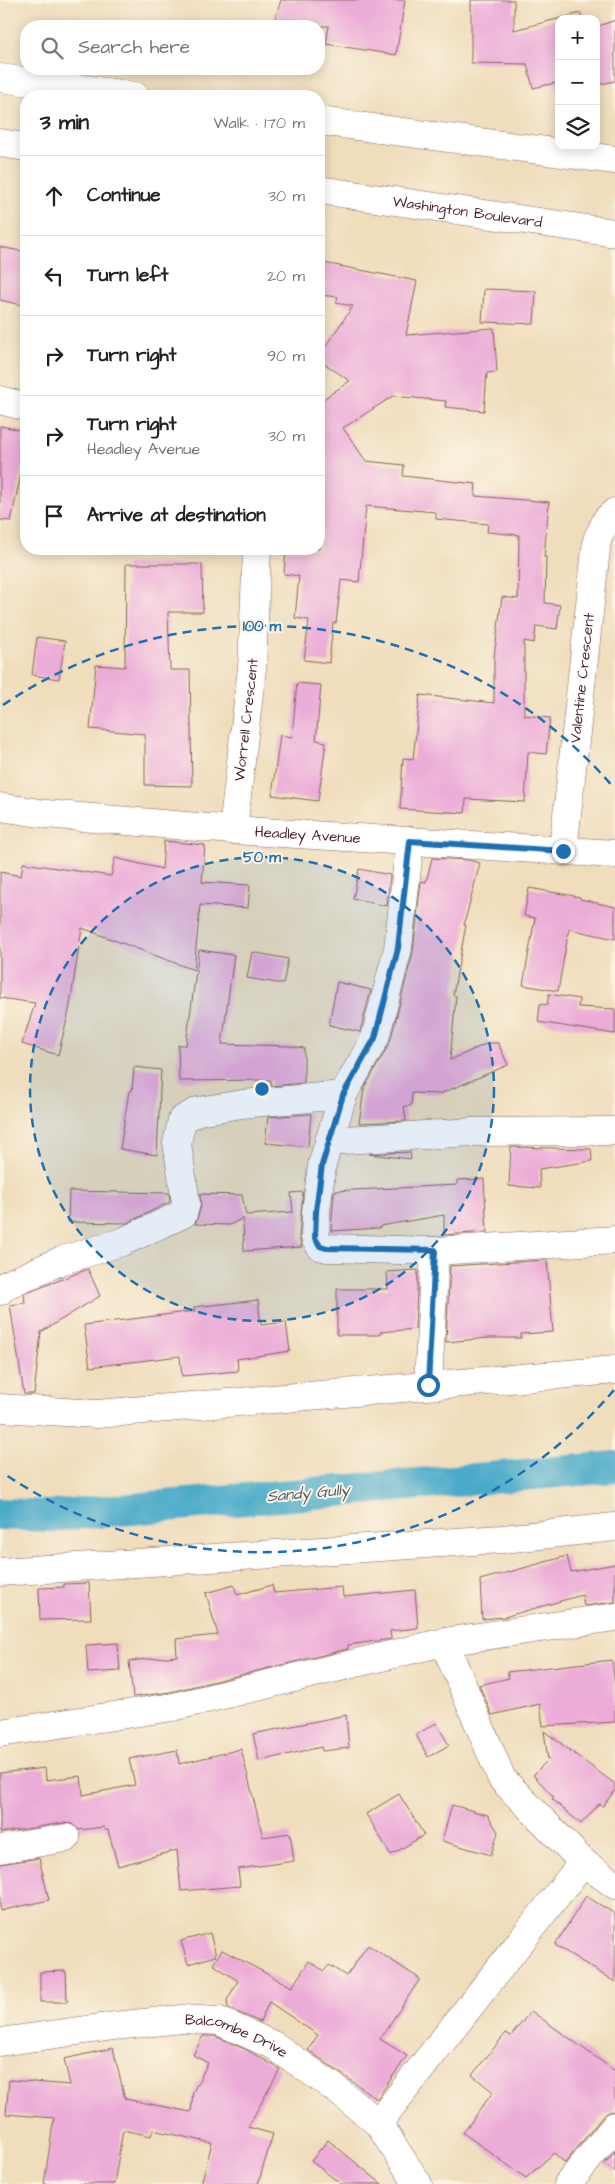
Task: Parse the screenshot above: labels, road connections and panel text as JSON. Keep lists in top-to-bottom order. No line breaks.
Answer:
{"streets":{"main road":["Washington Boulevard","Valentine Crescent","Worrell Crescent","Headley Avenue","Balcombe Drive"]},"crossings":[["Valentine Crescent","Headley Avenue"],["Worrell Crescent","Headley Avenue"]],"water":["Sandy Gully"],"page":{"map_buttons":["+","−"],"search":"Search here","heading":["3 min","Walk · 170 m"],"list":[["Continue","30 m"],["Turn left","20 m"],["Turn right","90 m"],["Turn right","Headley Avenue","30 m"],"Arrive at destination"]},"rings":["100 m","50 m"]}
